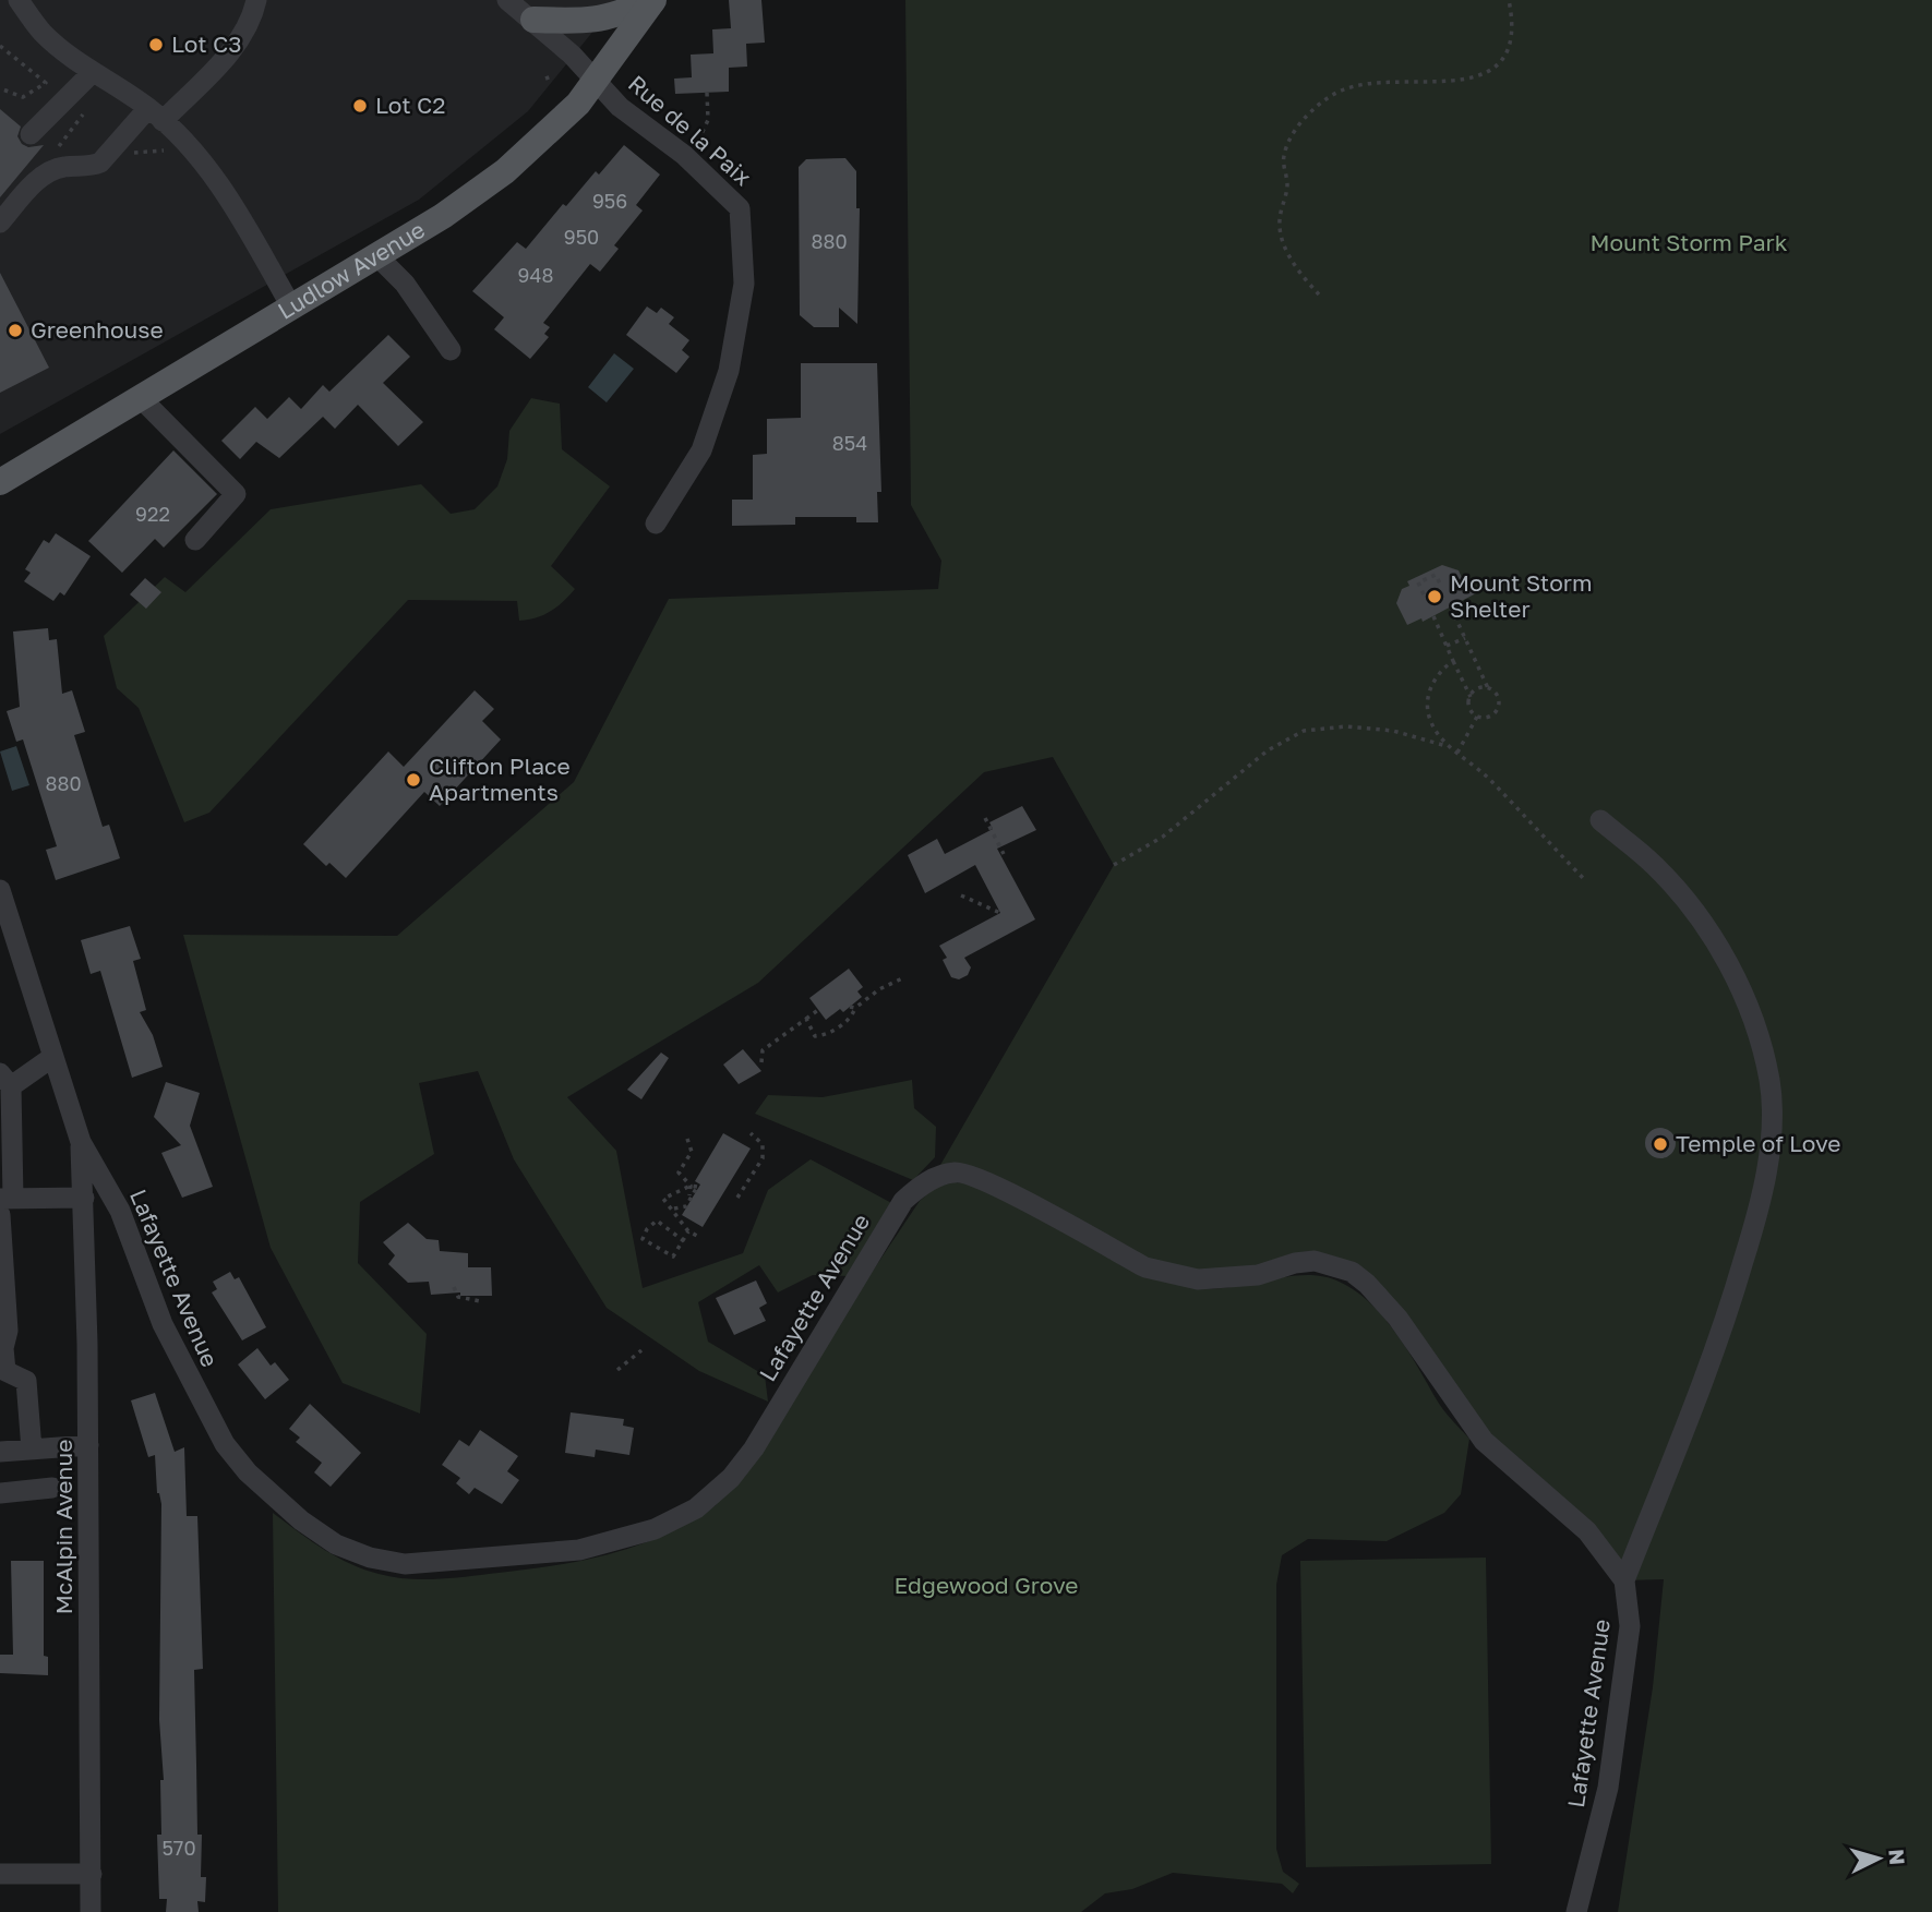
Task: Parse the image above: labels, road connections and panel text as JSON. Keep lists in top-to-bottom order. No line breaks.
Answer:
{"streets":{"main road":["Ludlow Avenue"],"street":["Rue de la Paix","Lafayette Avenue","McAlpin Avenue"]},"crossings":[["Rue de la Paix","Ludlow Avenue"],["Lafayette Avenue","McAlpin Avenue"]],"parks":["Mount Storm Park","Edgewood Grove"],"places":["Lot C3","Lot C2","Greenhouse","Mount Storm Shelter","Clifton Place Apartments","Temple of Love"],"house_numbers":["956","950","880","948","854","922","880","570"],"north":"right"}
